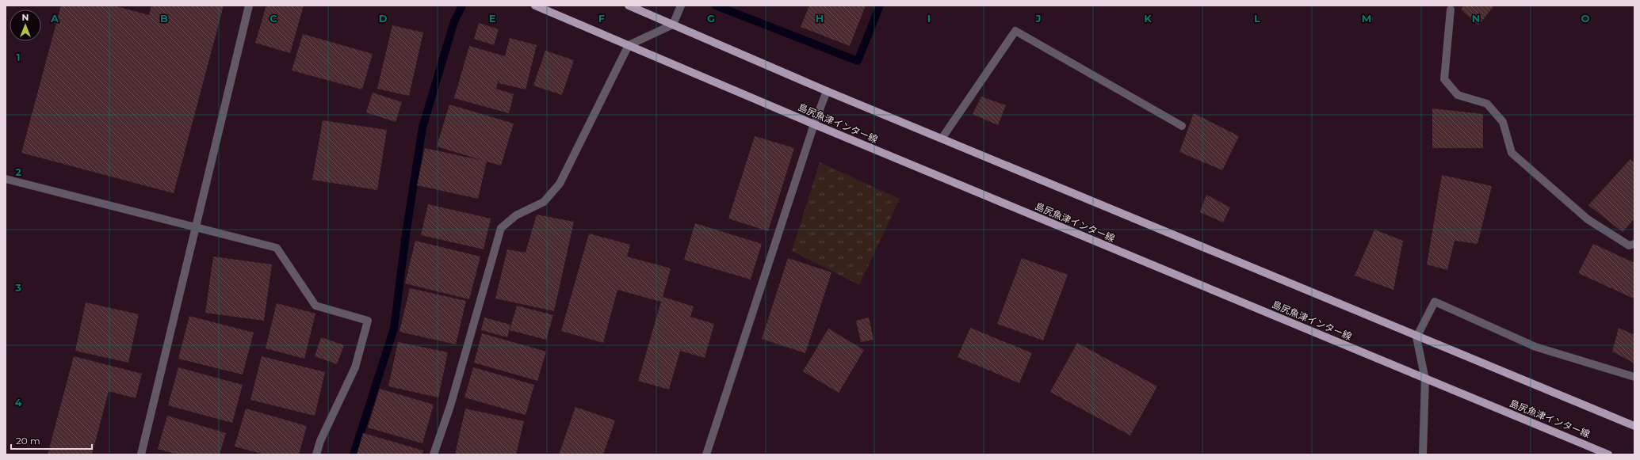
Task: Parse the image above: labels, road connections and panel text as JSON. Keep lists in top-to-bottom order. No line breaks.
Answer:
{"streets":{"main road":["島尻魚津インター線"]},"scale_bar":"20 m","north":"top","grid":{"columns":["A","B","C","D","E","F","G","H","I","J","K","L","M","N","O"],"rows":["1","2","3","4"]}}
